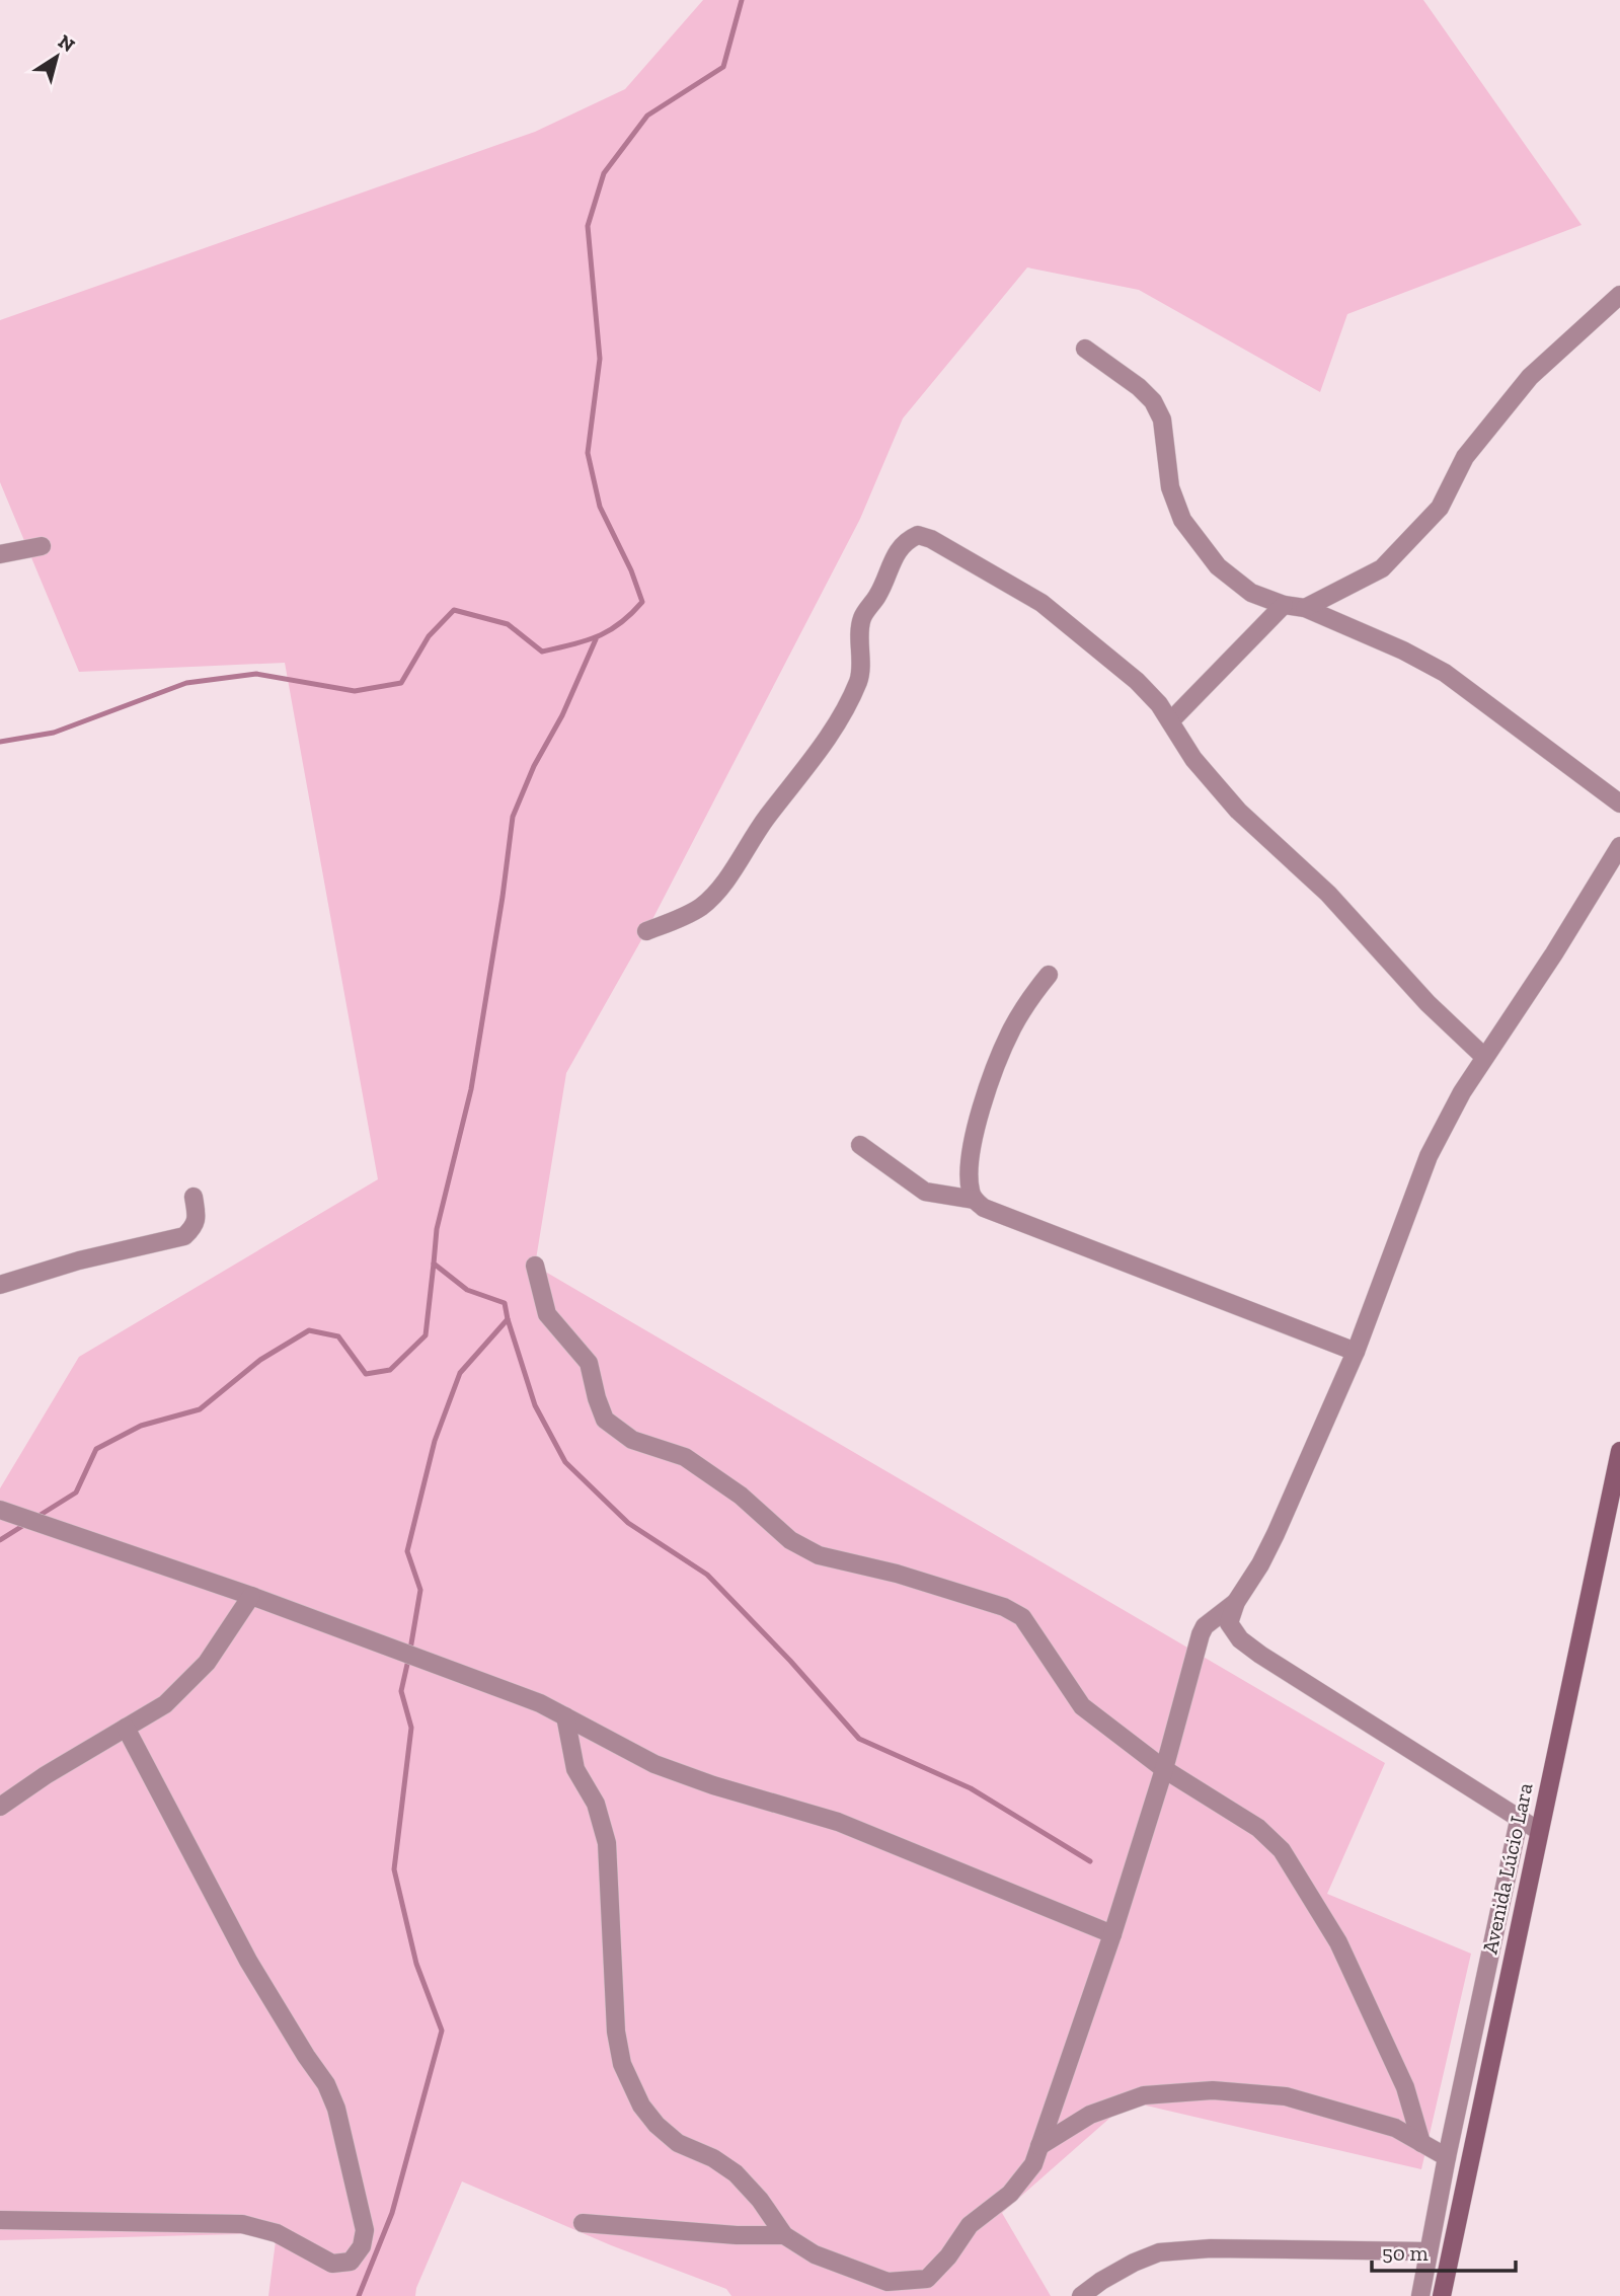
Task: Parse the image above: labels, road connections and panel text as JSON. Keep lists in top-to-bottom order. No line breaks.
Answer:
{"streets":{"main road":["Avenida Lúcio Lara"]},"scale_bar":"50 m","north":"top right"}
